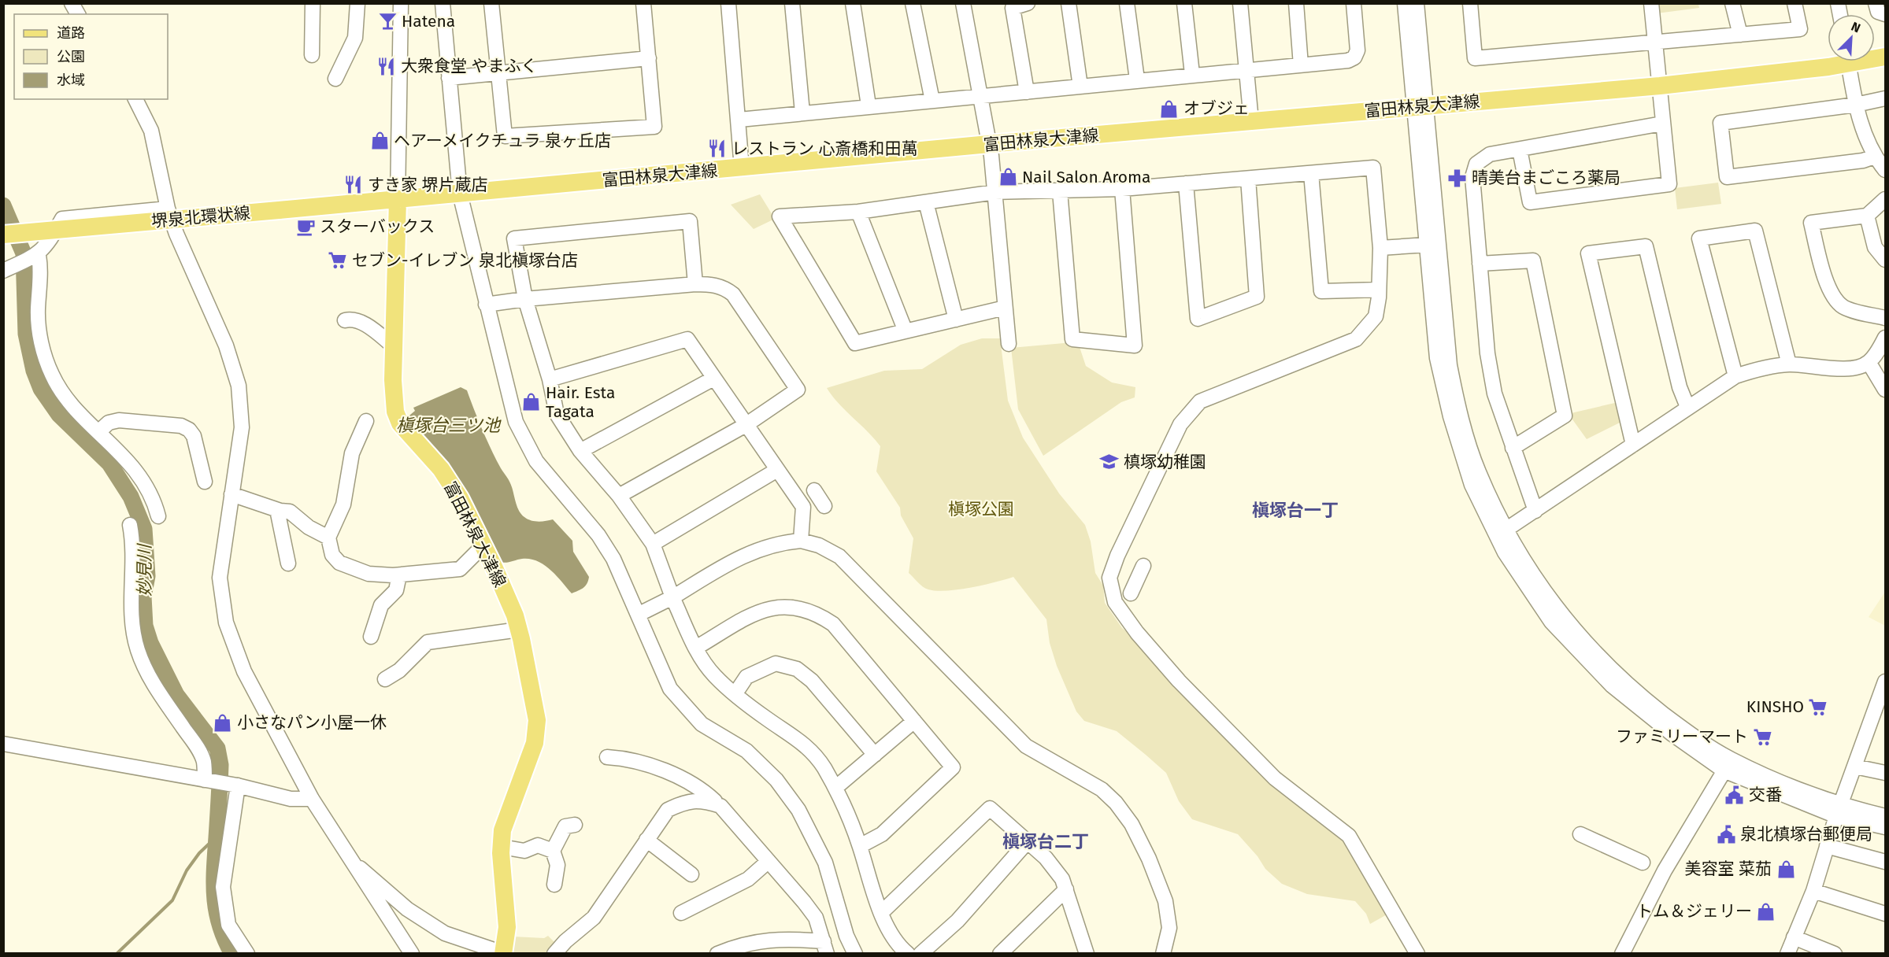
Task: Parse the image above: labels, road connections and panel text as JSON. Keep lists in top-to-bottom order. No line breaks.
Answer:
{"streets":{"main road":["富田林泉大津線","堺泉北環状線"]},"crossings":[["富田林泉大津線","堺泉北環状線"]],"districts":["槇塚台一丁","槇塚台二丁"],"water":["槇塚台三ツ池","妙見川"],"parks":["槇塚公園"],"places":{"bar":["Hatena"],"restaurant":["大衆食堂 やまふく","レストラン 心斎橋和田萬","すき家 堺片蔵店"],"shop":["オブジェ","ヘアーメイクチュラ 泉ヶ丘店","Nail Salon Aroma","Hair. Esta Tagata","小さなパン小屋一休","美容室 菜茄","トム＆ジェリー"],"pharmacy":["晴美台まごころ薬局"],"cafe":["スターバックス"],"supermarket":["セブン-イレブン 泉北槇塚台店","KINSHO","ファミリーマート"],"school or university":["槙塚幼稚園"],"public building":["交番","泉北槙塚台郵便局"]},"legend":["道路","公園","水域"],"north":"top right"}
